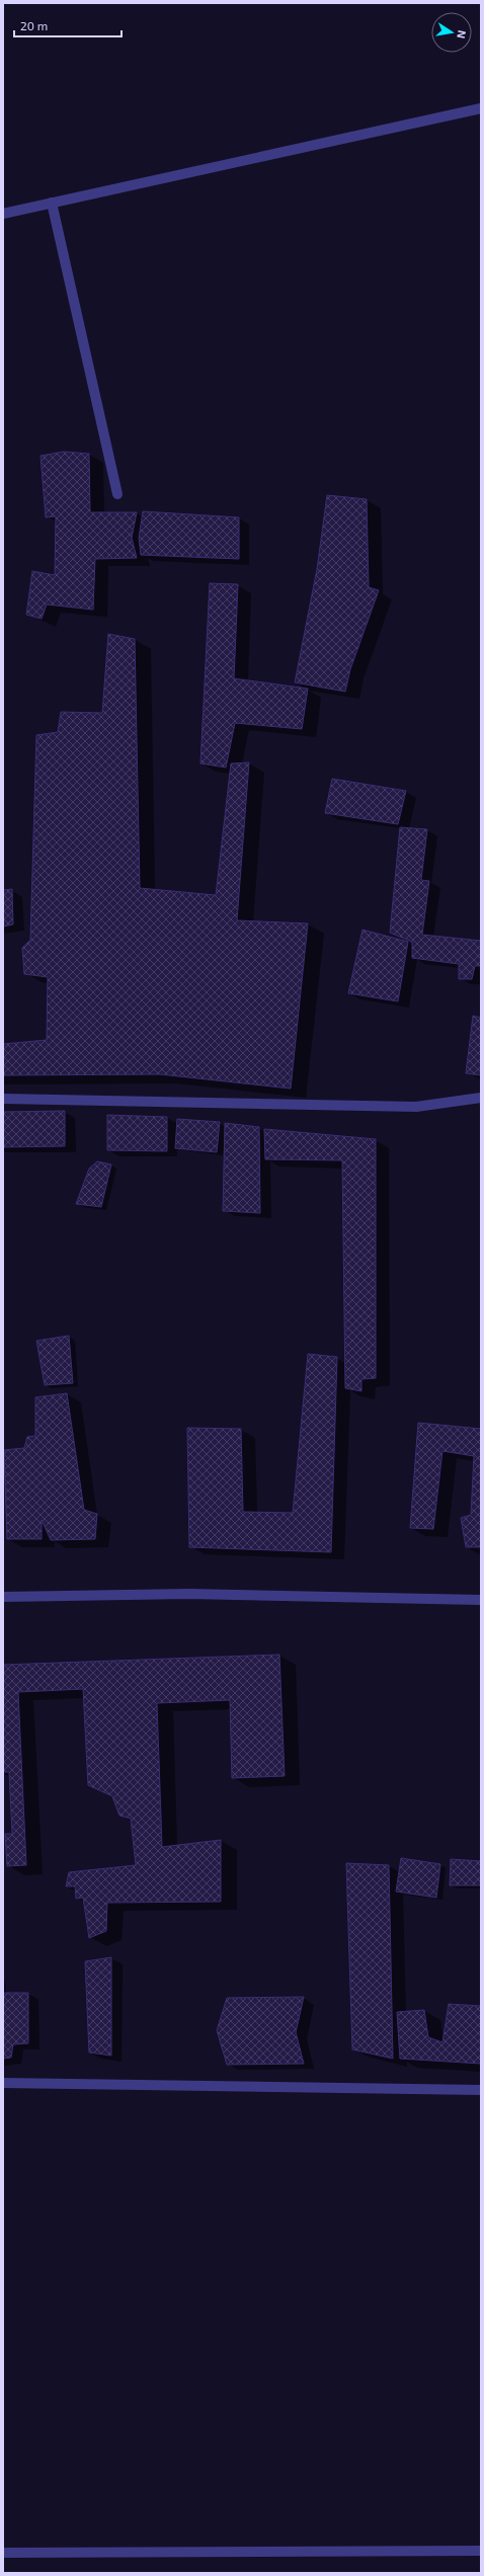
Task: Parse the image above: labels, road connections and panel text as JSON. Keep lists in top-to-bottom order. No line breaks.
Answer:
{"scale_bar":"20 m","north":"right"}
